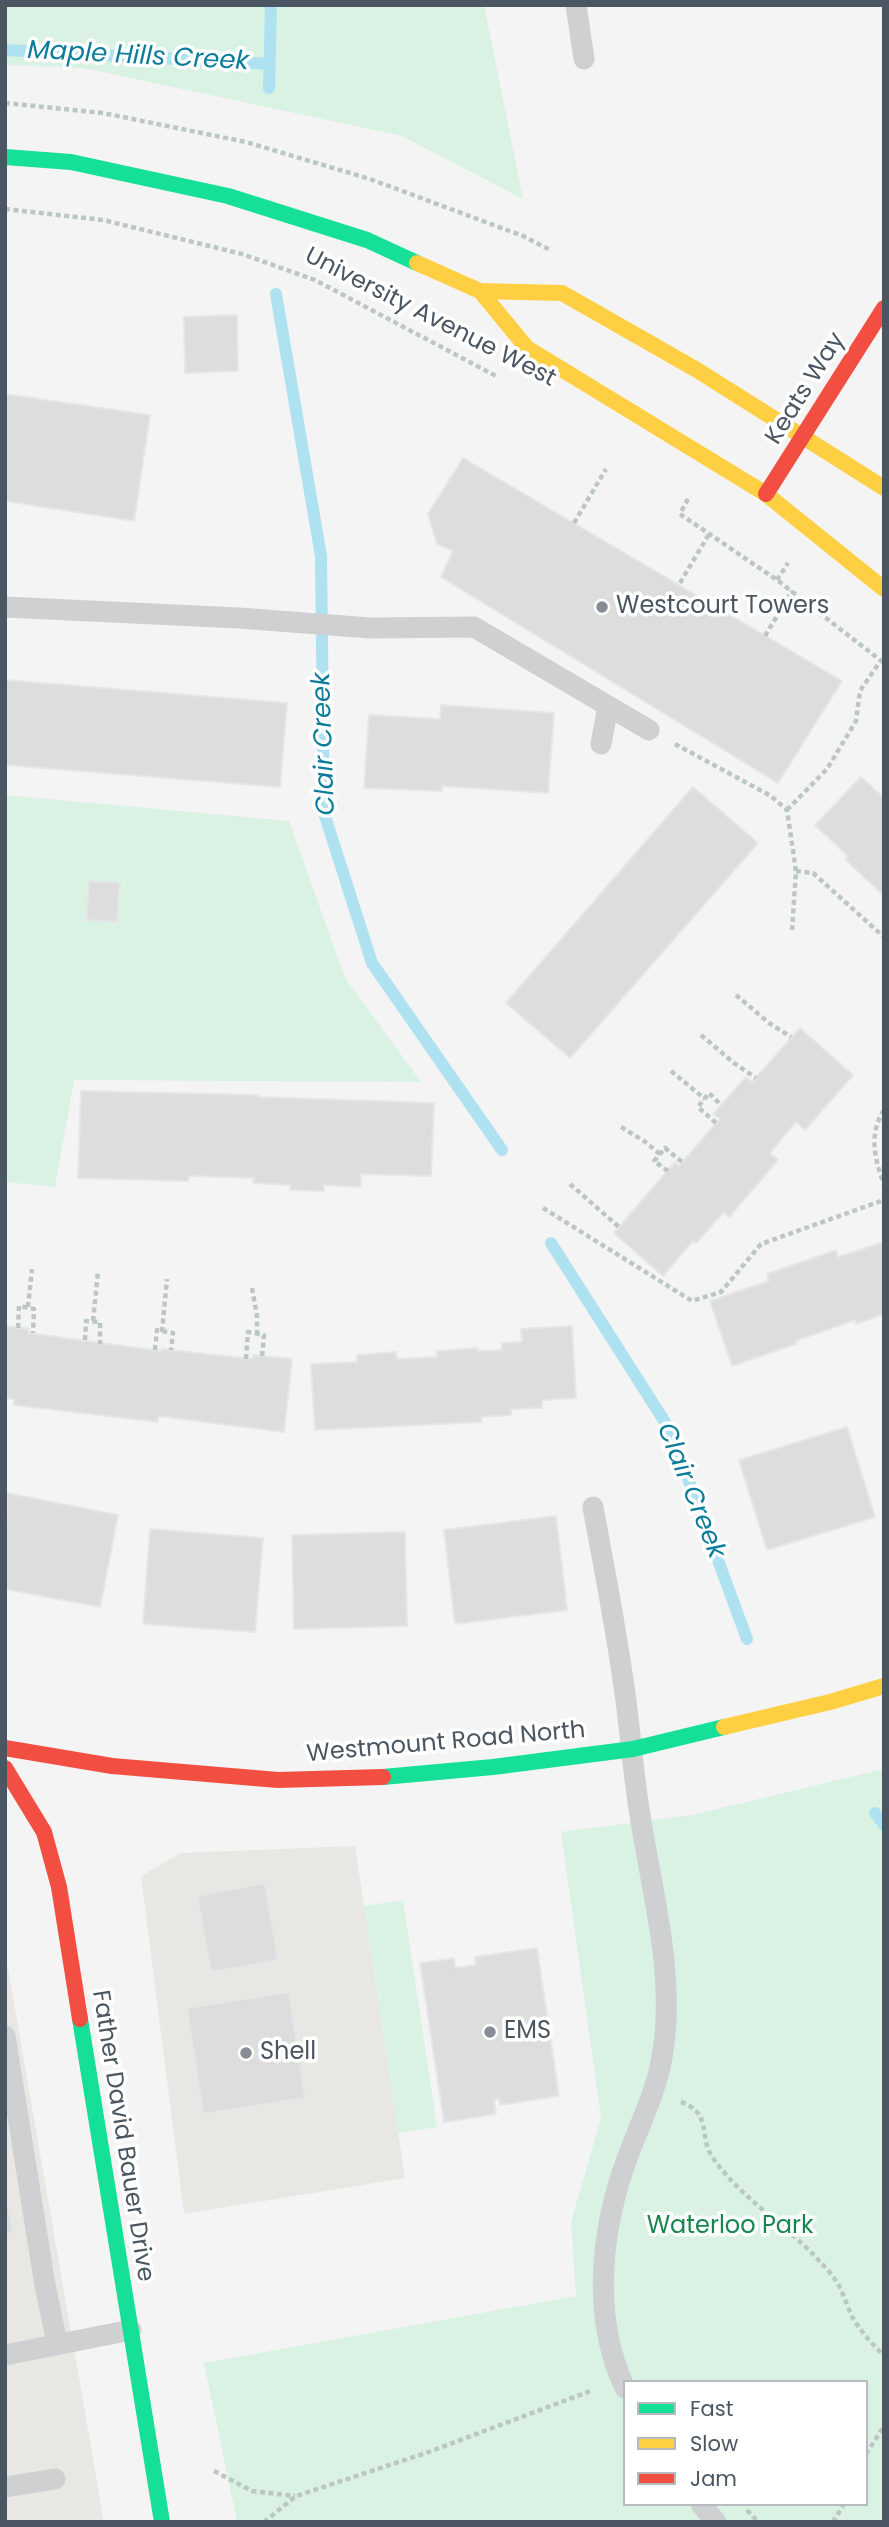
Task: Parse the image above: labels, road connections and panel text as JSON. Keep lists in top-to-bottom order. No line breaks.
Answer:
{"streets":{"main road":["University Avenue West","Keats Way","Westmount Road North","Father David Bauer Drive"]},"crossings":[["University Avenue West","Keats Way"]],"water":["Maple Hills Creek","Clair Creek"],"parks":["Waterloo Park"],"places":["Westcourt Towers","EMS","Shell"],"legend":["Fast","Slow","Jam"]}
